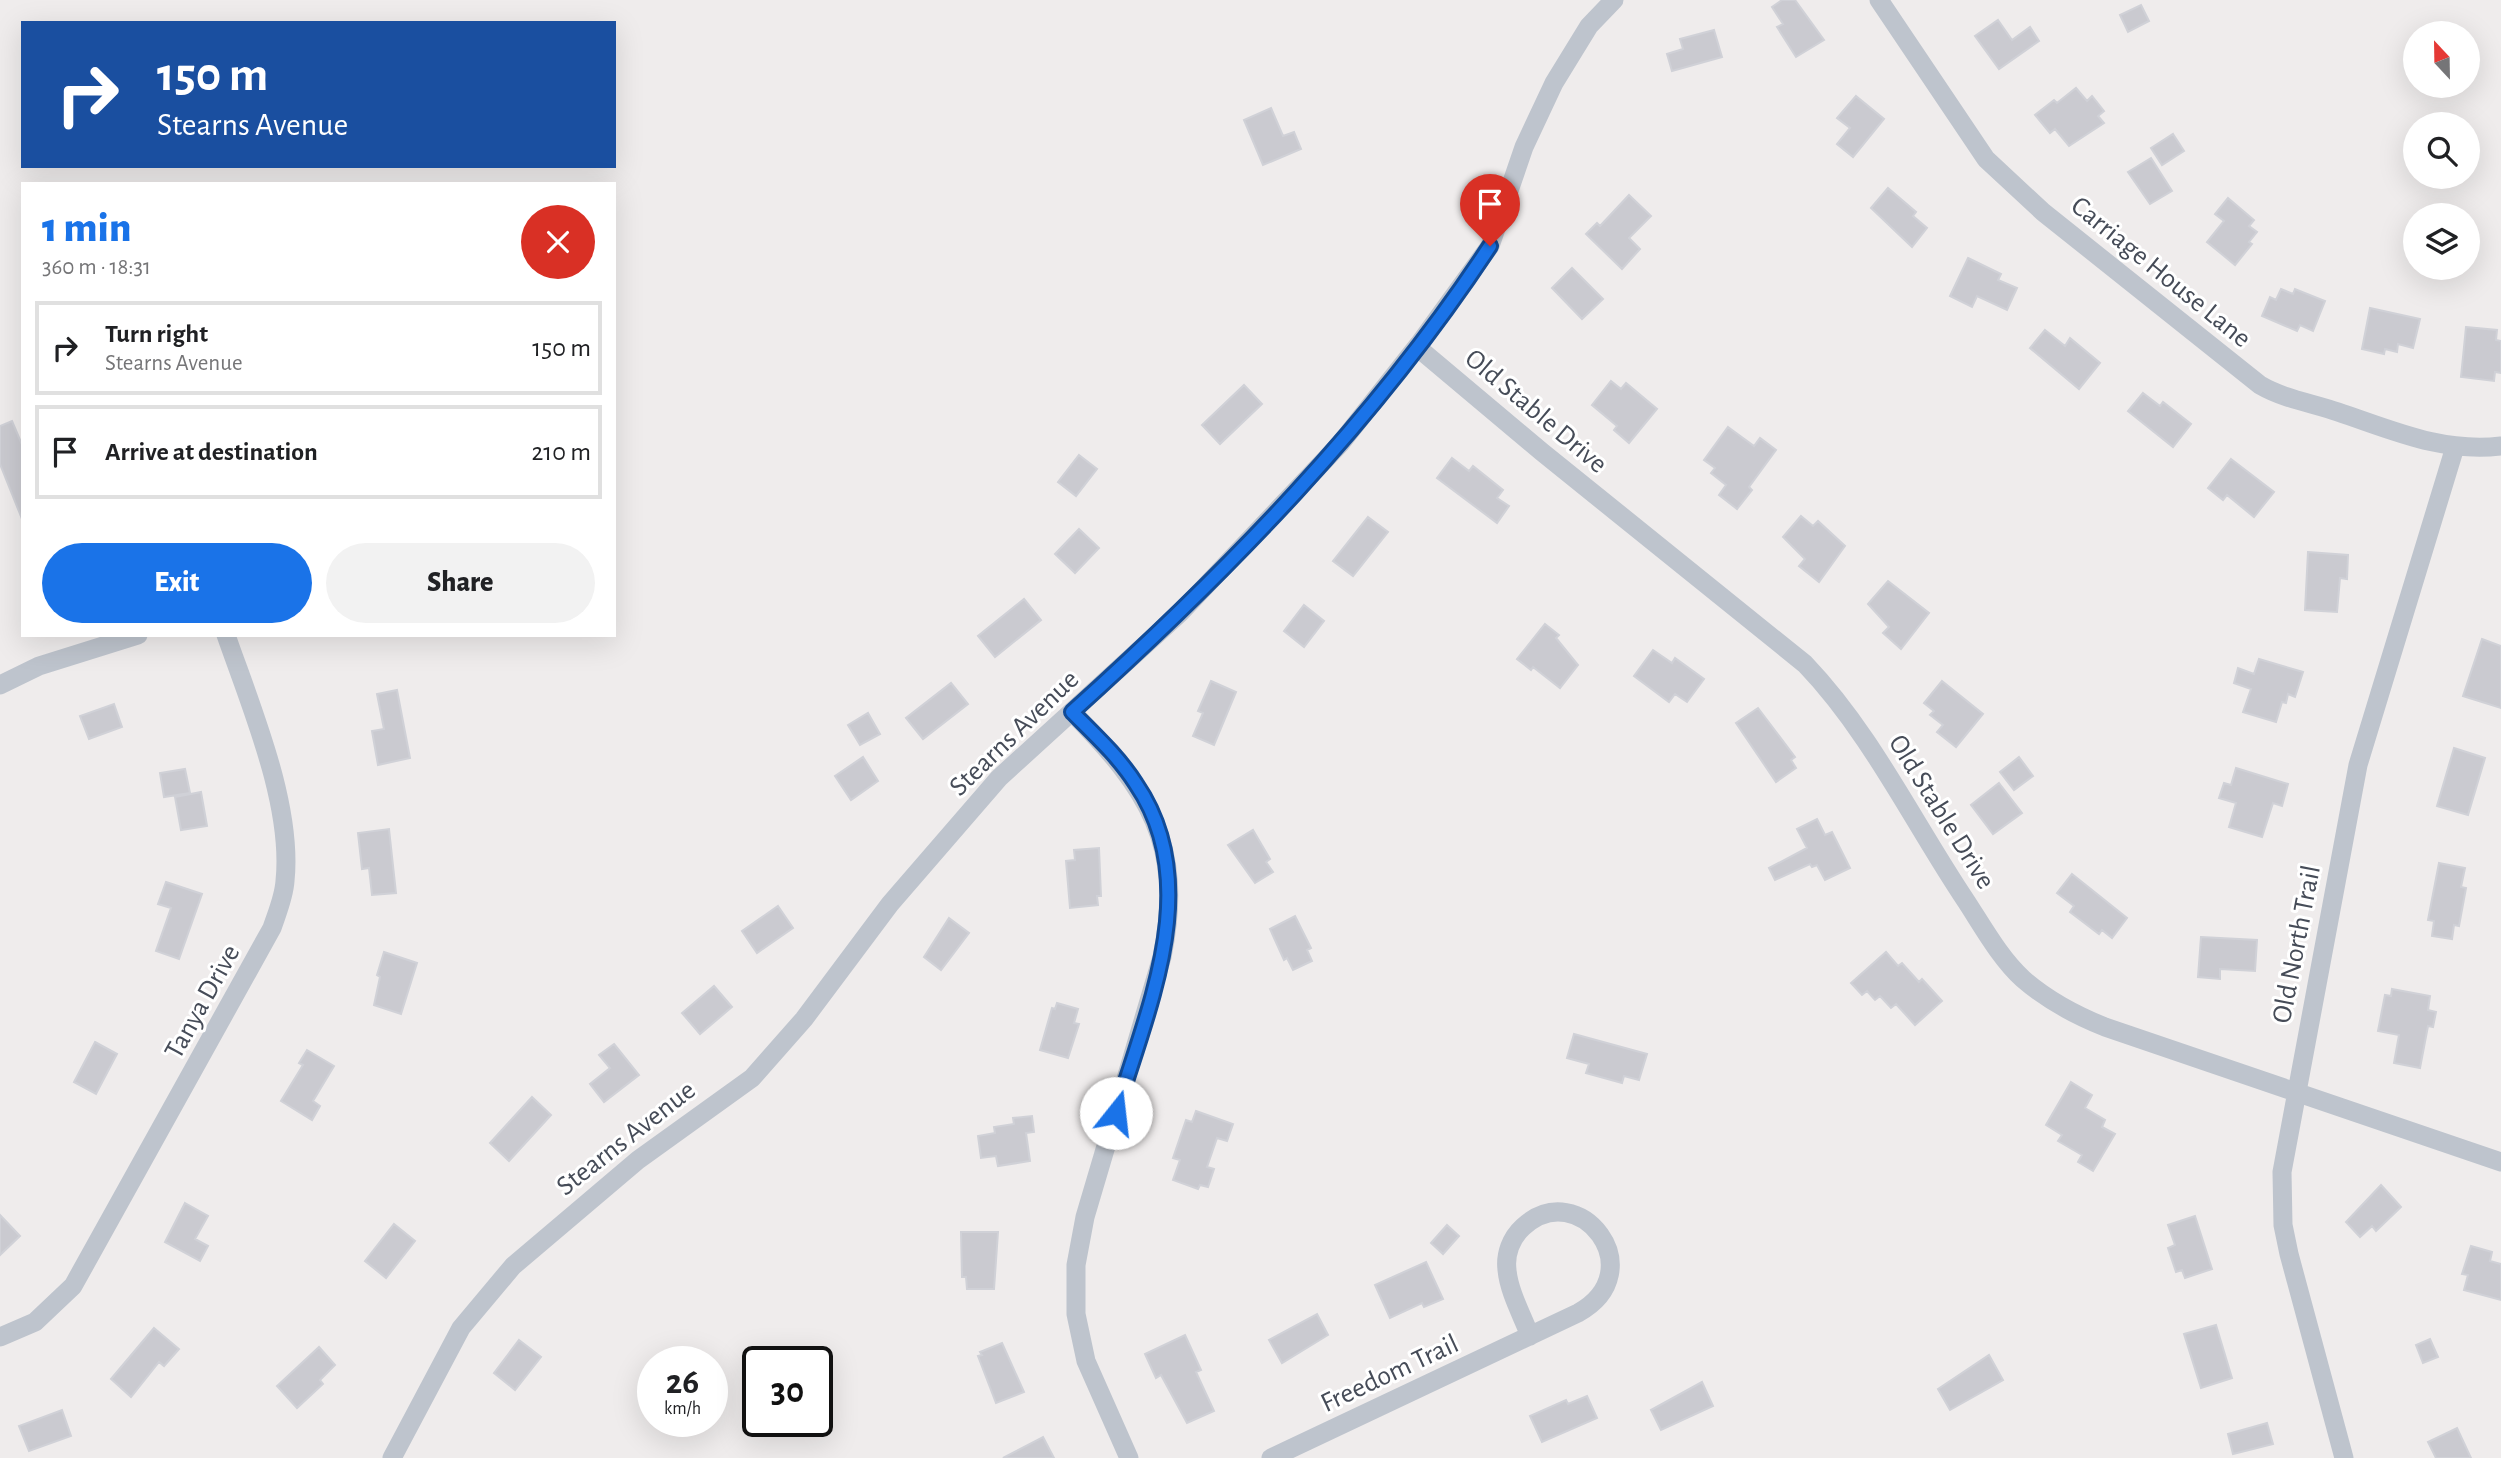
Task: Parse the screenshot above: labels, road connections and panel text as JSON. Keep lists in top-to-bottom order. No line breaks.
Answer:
{"streets":{"street":["Carriage House Lane","Old Stable Drive","Stearns Avenue","Old North Trail","Tanya Drive","Freedom Trail"]},"crossings":[["Carriage House Lane","Old North Trail"],["Old Stable Drive","Stearns Avenue"],["Old Stable Drive","Old North Trail"]],"north":"top","page":{"turn":["150 m","Stearns Avenue"],"heading":["1 min","360 m · 18:31"],"list":[{"name":"Turn right","note":"Stearns Avenue","value":"150 m"},{"name":"Arrive at destination","value":"210 m"}],"buttons":["Exit","Share"],"speed":"26 km/h","limit":"30"}}
